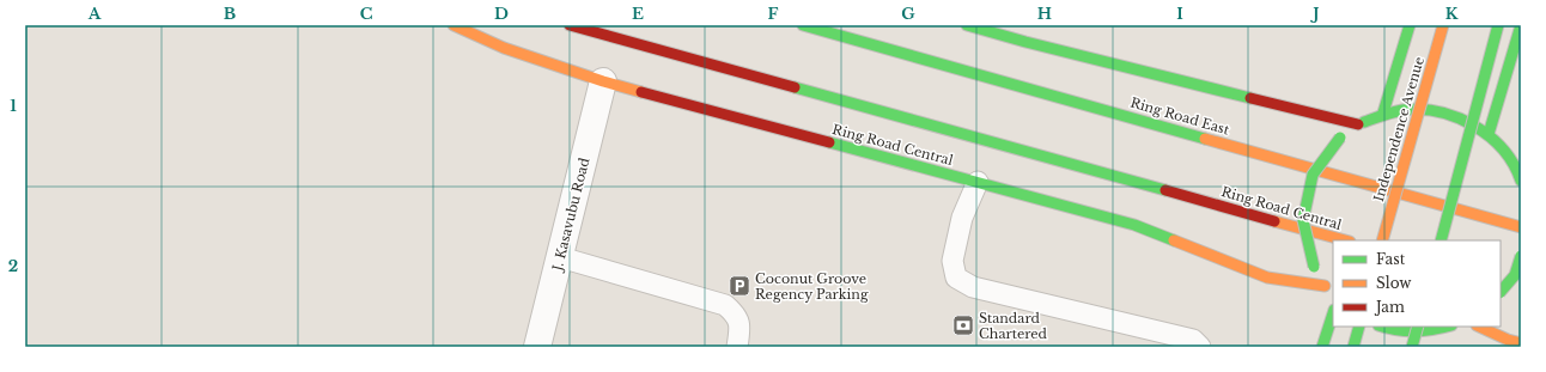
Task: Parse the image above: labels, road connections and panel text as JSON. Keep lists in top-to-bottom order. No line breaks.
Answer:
{"streets":{"main road":["Ring Road East","Independence Avenue","Ring Road Central"],"street":["J. Kasavubu Road"]},"crossings":[["Ring Road Central","J. Kasavubu Road"]],"places":{"parking":["Coconut Groove Regency Parking"],"bank":["Standard Chartered"]},"legend":["Fast","Slow","Jam"],"grid":{"columns":["A","B","C","D","E","F","G","H","I","J","K"],"rows":["1","2"]}}
